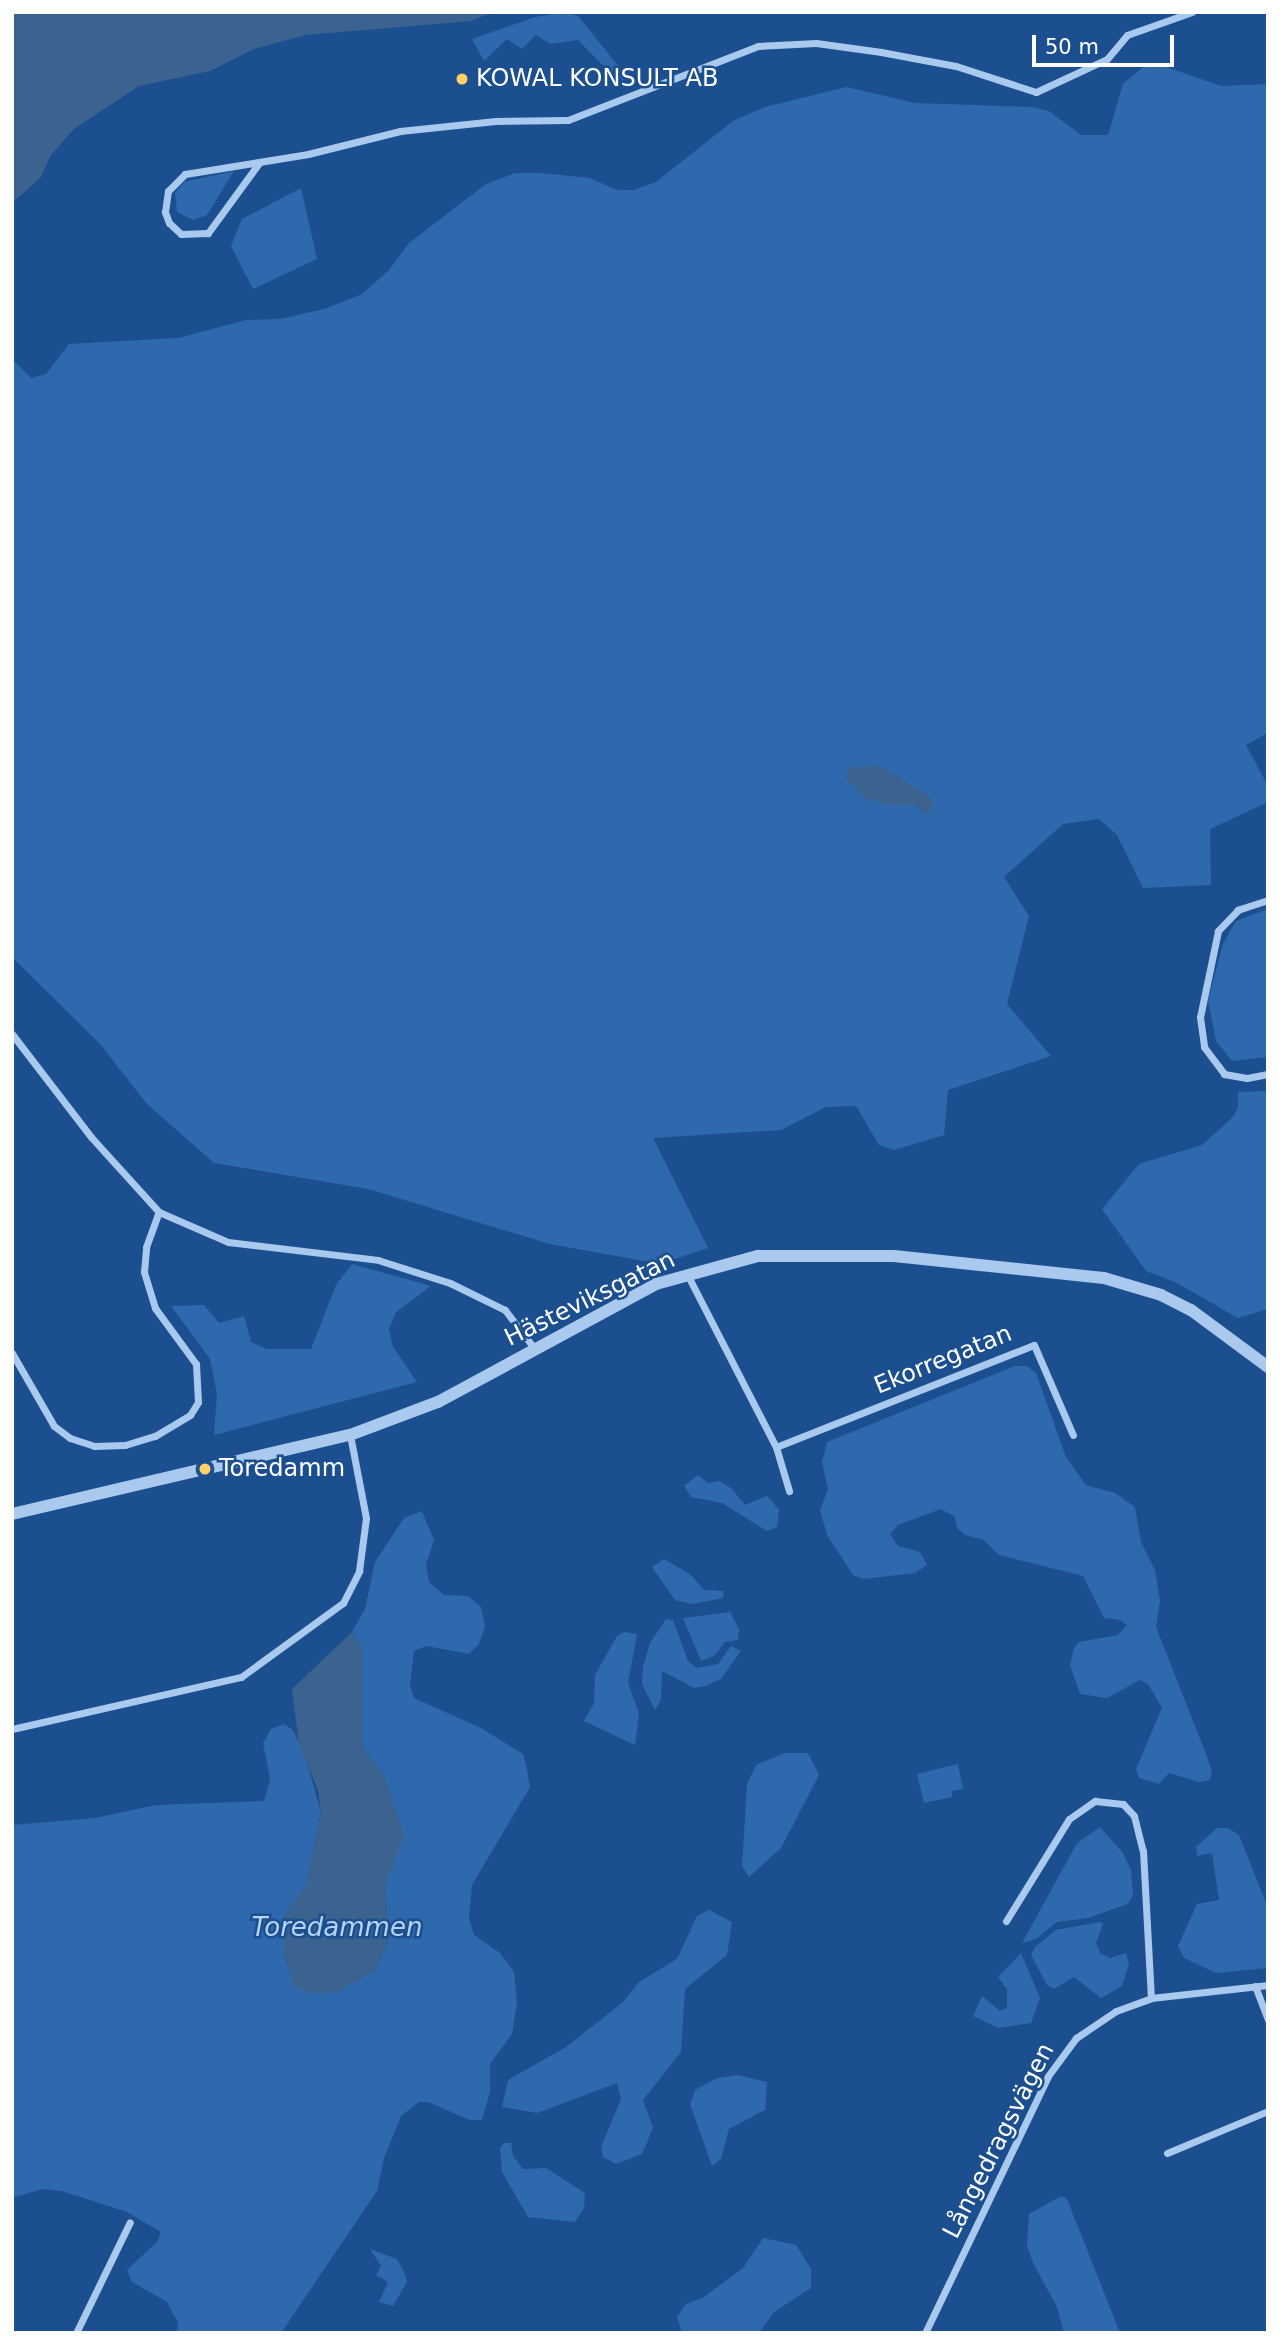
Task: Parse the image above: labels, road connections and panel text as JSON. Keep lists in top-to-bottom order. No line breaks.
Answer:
{"streets":{"street":["Hästeviksgatan","Ekorregatan","Långedragsvägen"]},"water":["Toredammen"],"places":["KOWAL KONSULT AB","Toredamm"],"scale_bar":"50 m"}
